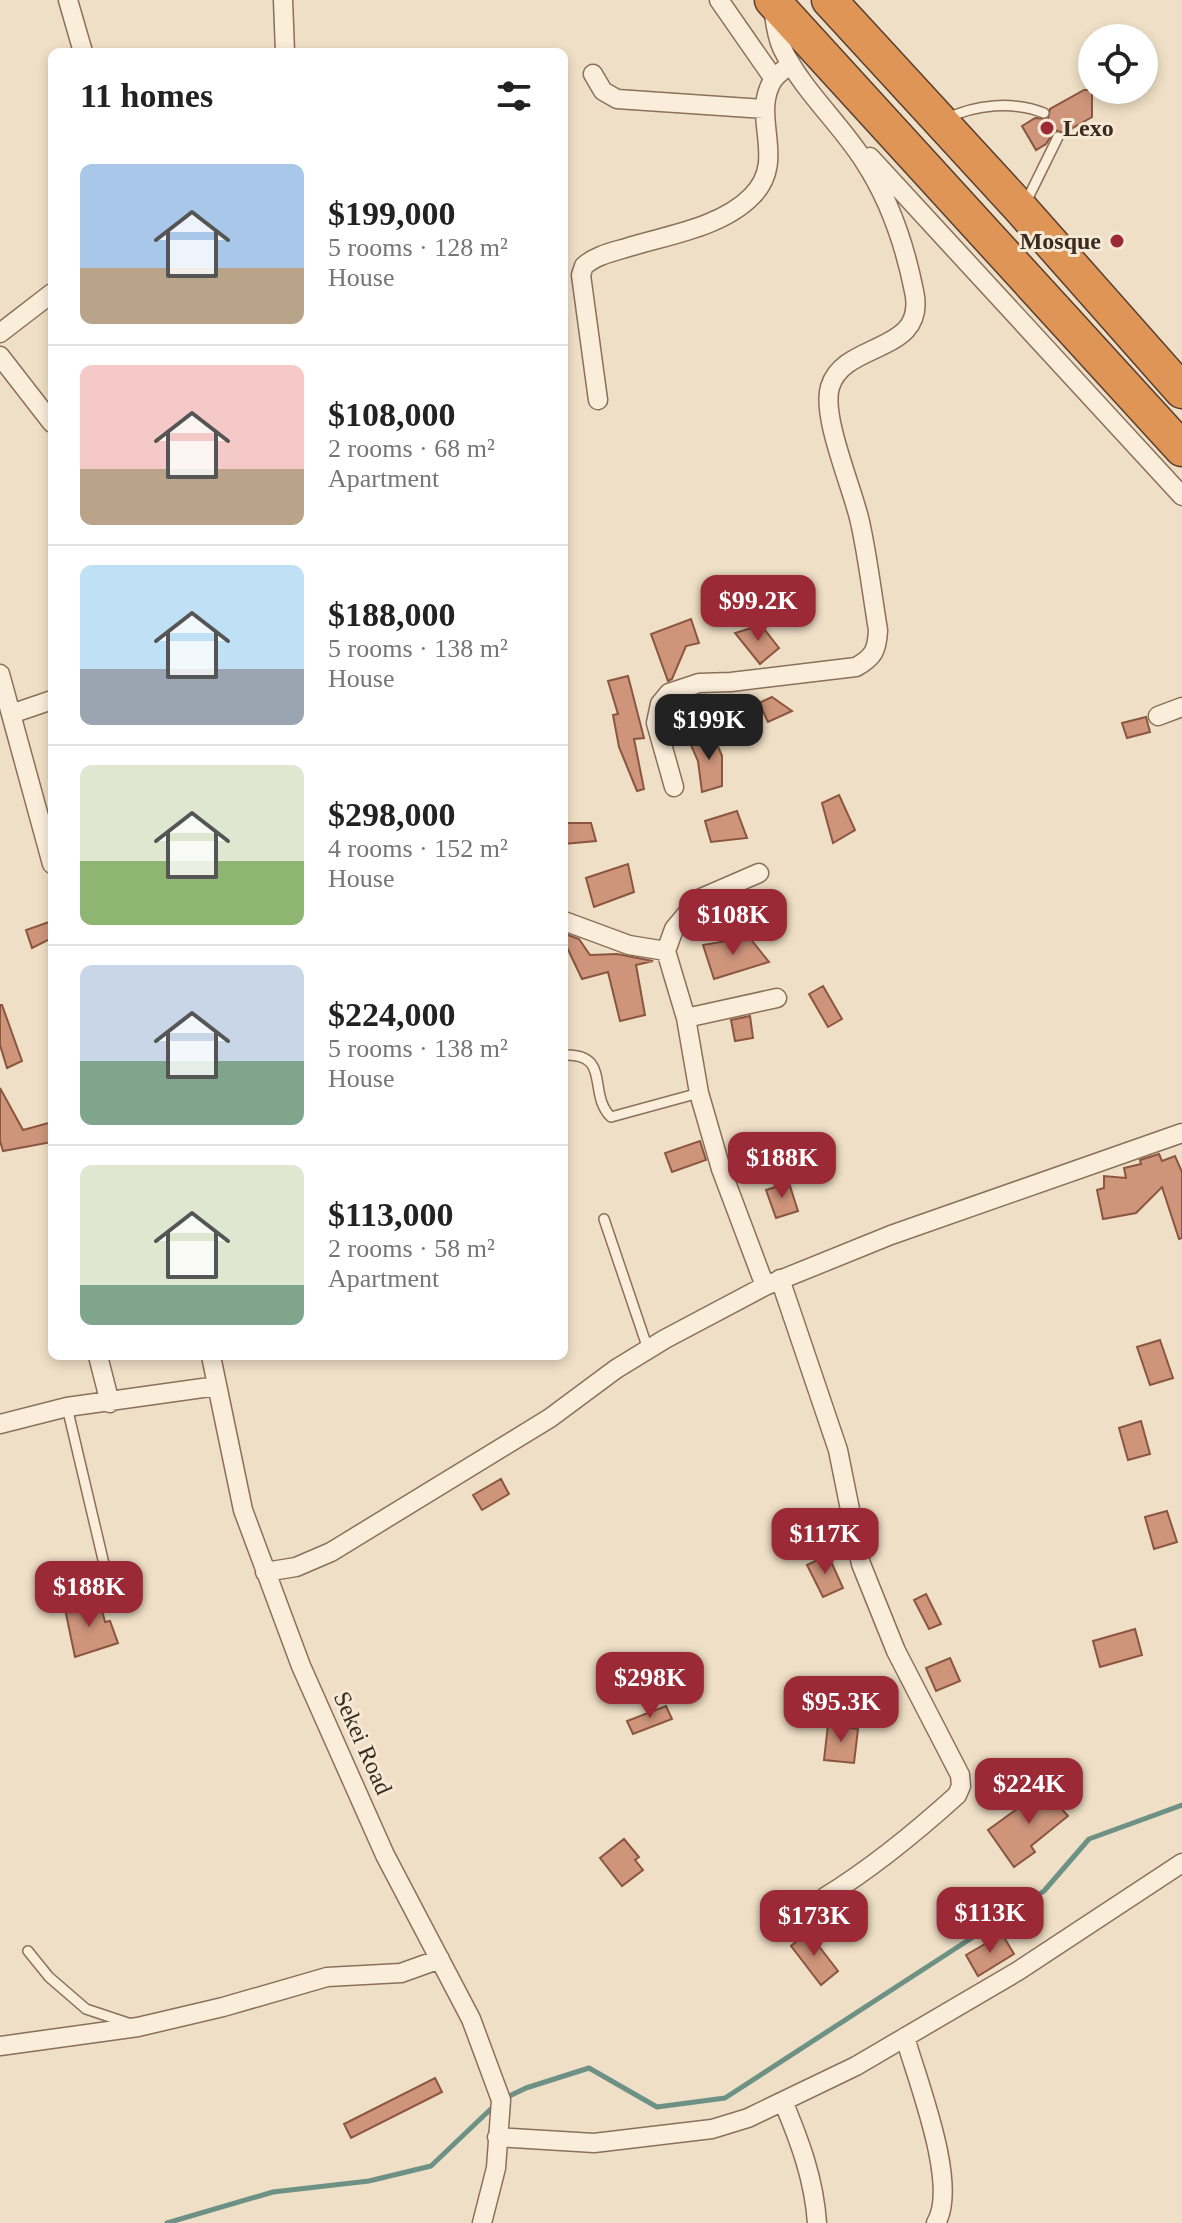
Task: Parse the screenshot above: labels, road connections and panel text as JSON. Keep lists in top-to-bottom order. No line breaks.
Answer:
{"streets":{"street":["Sekei Road"]},"places":["Lexo","Mosque"],"page":{"heading":"11 homes","list":[{"name":"$199,000","note":"5 rooms · 128 m² · House"},{"name":"$108,000","note":"2 rooms · 68 m² · Apartment"},{"name":"$188,000","note":"5 rooms · 138 m² · House"},{"name":"$298,000","note":"4 rooms · 152 m² · House"},{"name":"$224,000","note":"5 rooms · 138 m² · House"},{"name":"$113,000","note":"2 rooms · 58 m² · Apartment"}],"price":["$99.2K","$199K","$108K","$188K","$117K","$188K","$298K","$95.3K","$224K","$113K","$173K"]}}
